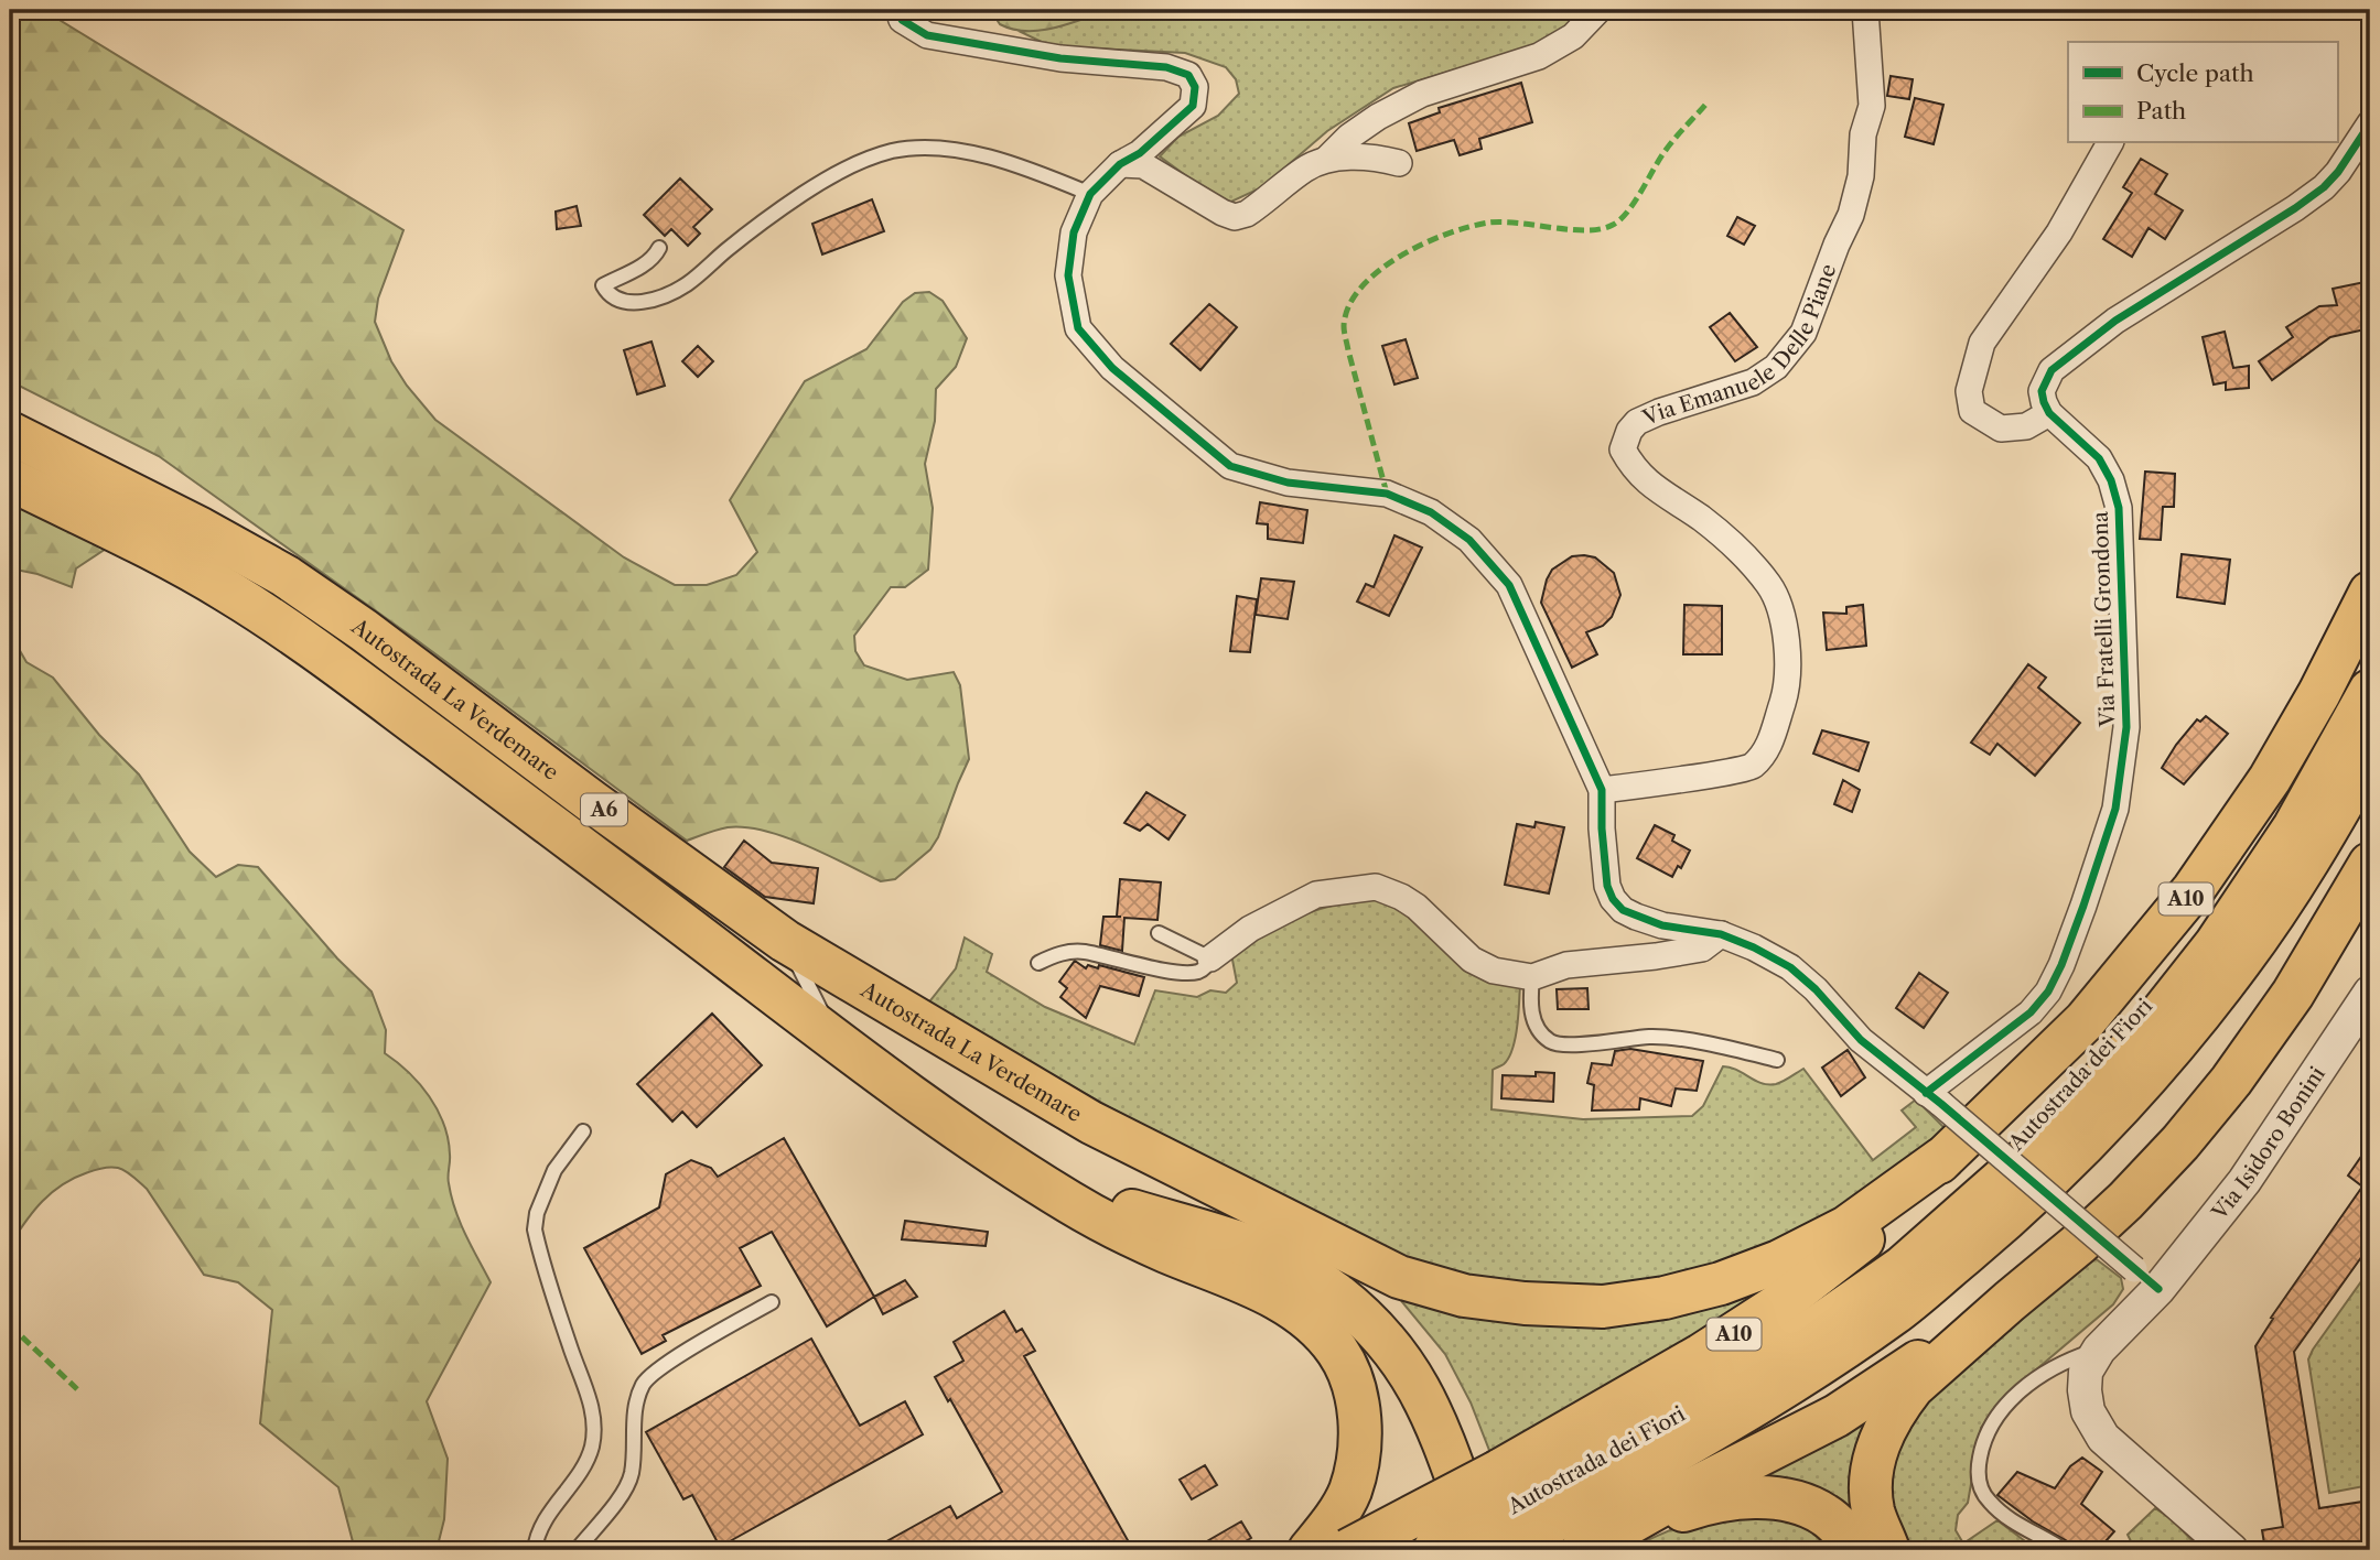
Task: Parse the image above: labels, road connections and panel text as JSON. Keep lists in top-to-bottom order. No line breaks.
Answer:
{"streets":{"highway":["Autostrada La Verdemare","A6","A10","Autostrada dei Fiori"],"street":["Via Emanuele Delle Piane","Via Fratelli Grondona","Via Isidoro Bonini"]},"crossings":[["A10","Autostrada dei Fiori"]],"legend":["Cycle path","Path"]}
